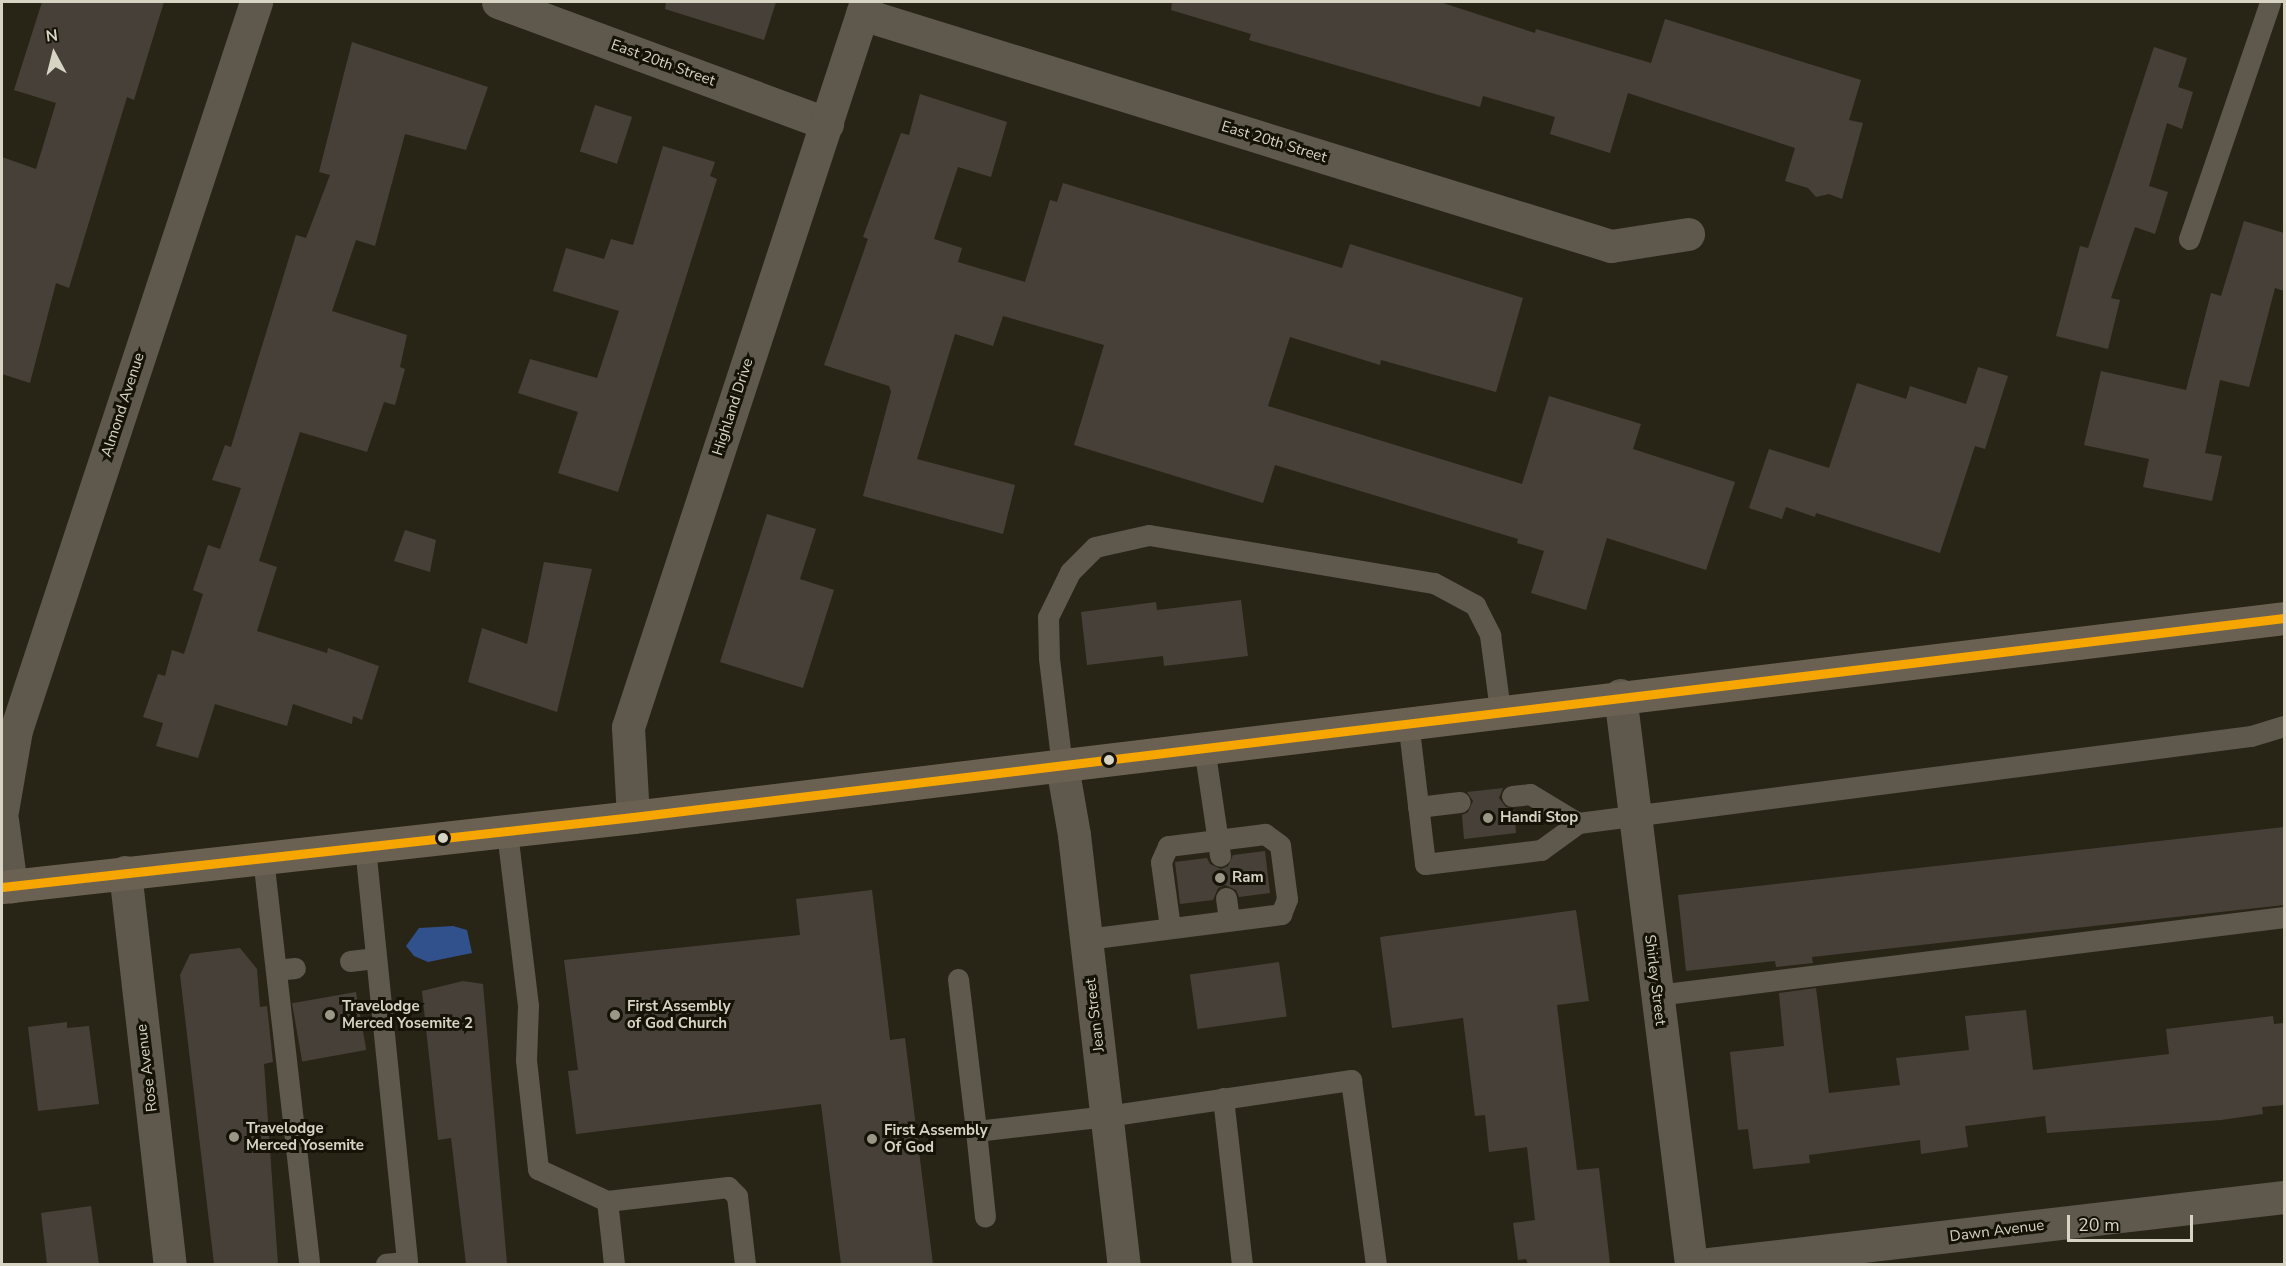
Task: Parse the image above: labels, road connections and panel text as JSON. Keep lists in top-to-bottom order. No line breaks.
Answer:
{"streets":{"street":["East 20th Street","Almond Avenue","Highland Drive","Shirley Street","Jean Street","Rose Avenue","Dawn Avenue"]},"crossings":[["East 20th Street","Highland Drive"]],"places":["Handi Stop","Ram","Travelodge Merced Yosemite 2","First Assembly of God Church","Travelodge Merced Yosemite","First Assembly Of God"],"scale_bar":"20 m","north":"top"}
